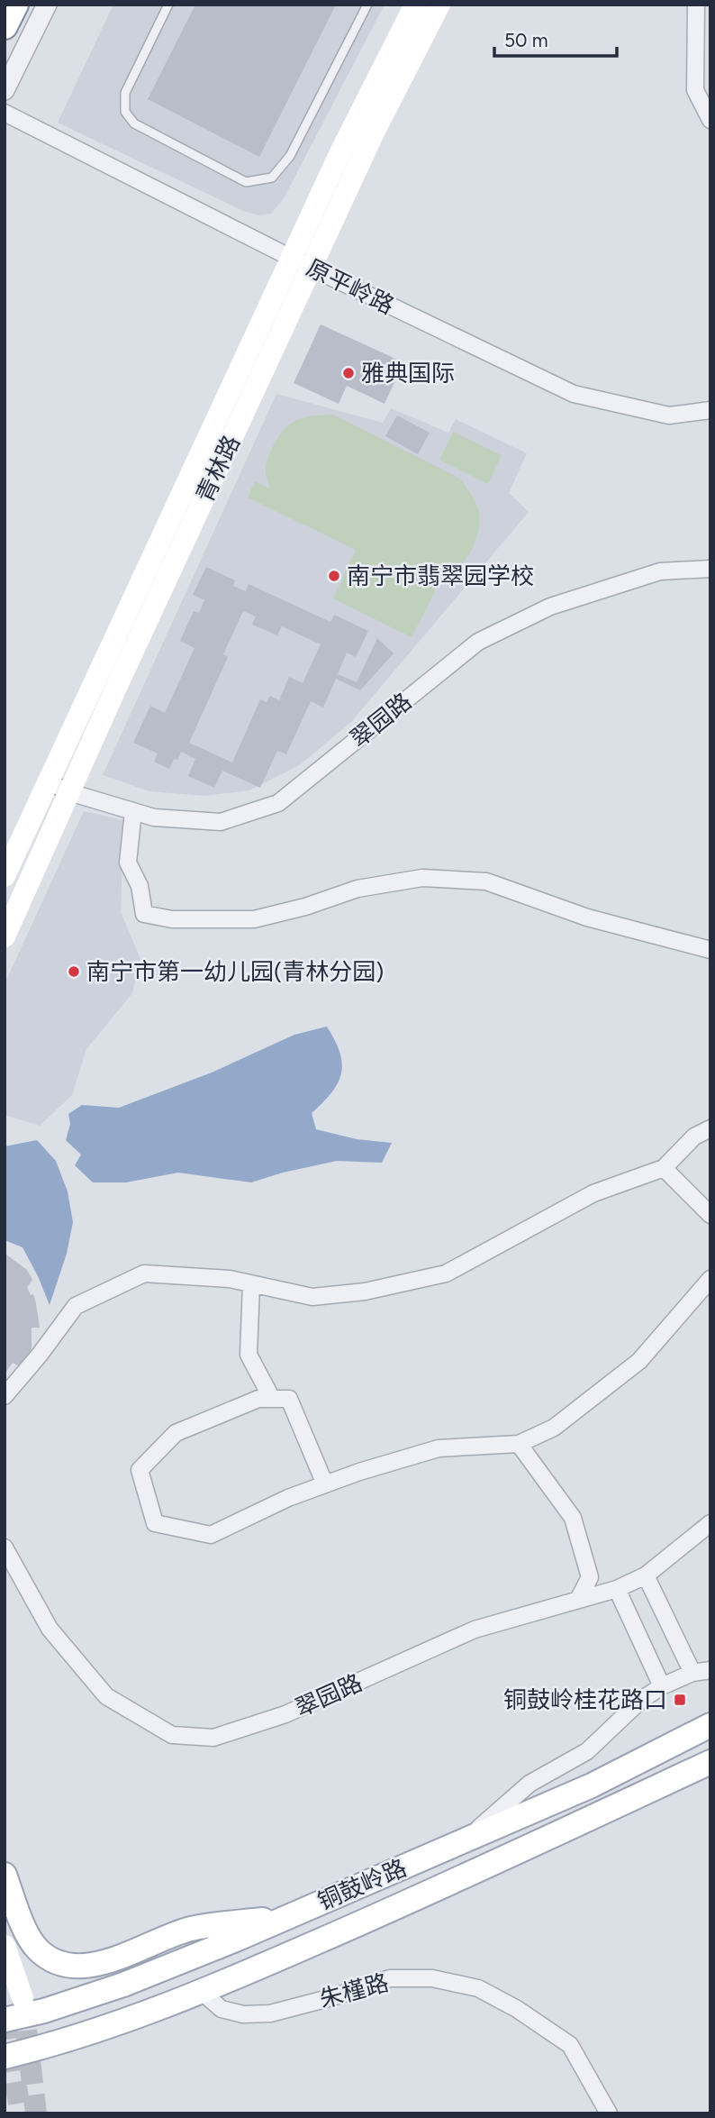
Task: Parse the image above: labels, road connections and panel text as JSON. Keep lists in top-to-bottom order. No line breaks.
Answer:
{"streets":{"main road":["青林路","铜鼓岭路"],"street":["原平岭路","翠园路","朱槿路"]},"crossings":[["原平岭路","青林路"],["青林路","翠园路"],["铜鼓岭路","朱槿路"]],"places":{"other":["雅典国际","南宁市翡翠园学校","南宁市第一幼儿园(青林分园)"],"transit":["铜鼓岭桂花路口"]},"scale_bar":"50 m"}
